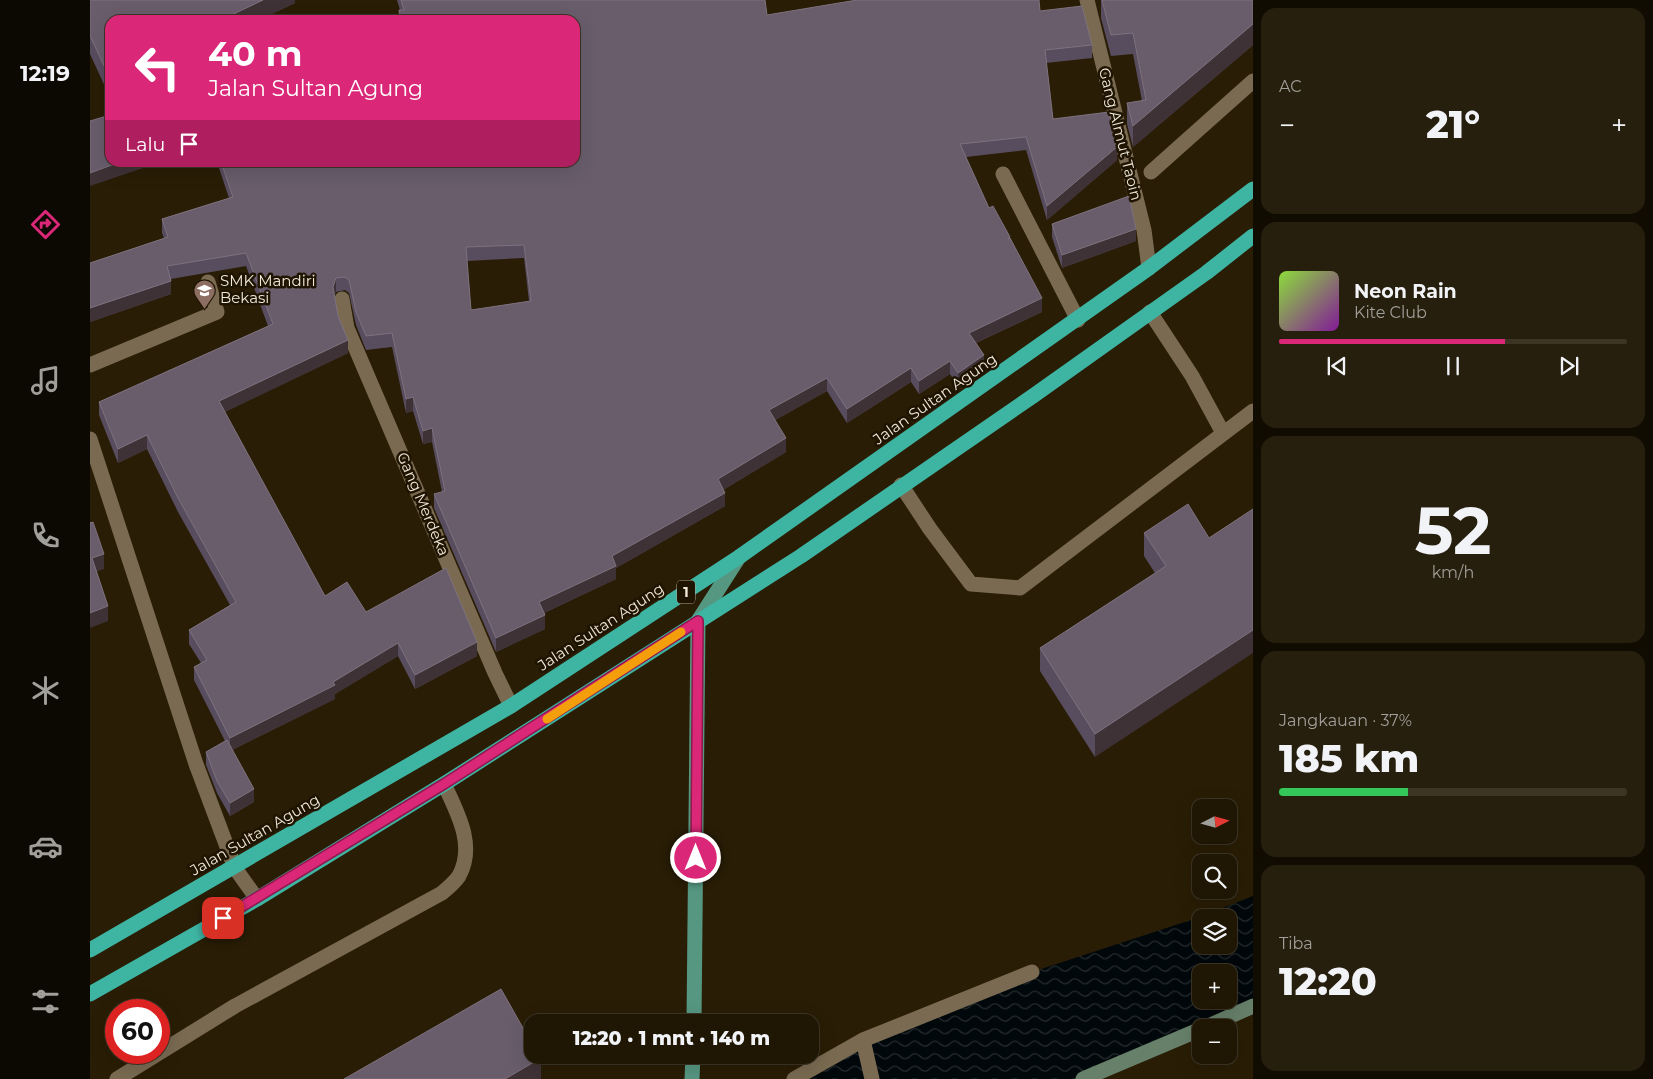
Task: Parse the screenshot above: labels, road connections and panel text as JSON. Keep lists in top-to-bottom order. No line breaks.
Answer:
{"streets":{"highway":["Jalan Sultan Agung","1"],"street":["Gang Almut Taoin","Gang Merdeka"]},"crossings":[["Gang Almut Taoin","Jalan Sultan Agung"],["Jalan Sultan Agung","Gang Merdeka"]],"places":{"school or university":["SMK Mandiri Bekasi"]},"north":"right","page":{"tabs":"12:19","tile":["AC",["52","km/h"],["Jangkauan · 37%","185 km"],["Tiba","12:20"]],"turn":["40 m","Jalan Sultan Agung"],"heat":["−","21°","+"],"then":"Lalu","song":["Neon Rain","Kite Club"],"map_buttons":["+","−"],"limit":"60","trip":"12:20 · 1 mnt · 140 m"}}
